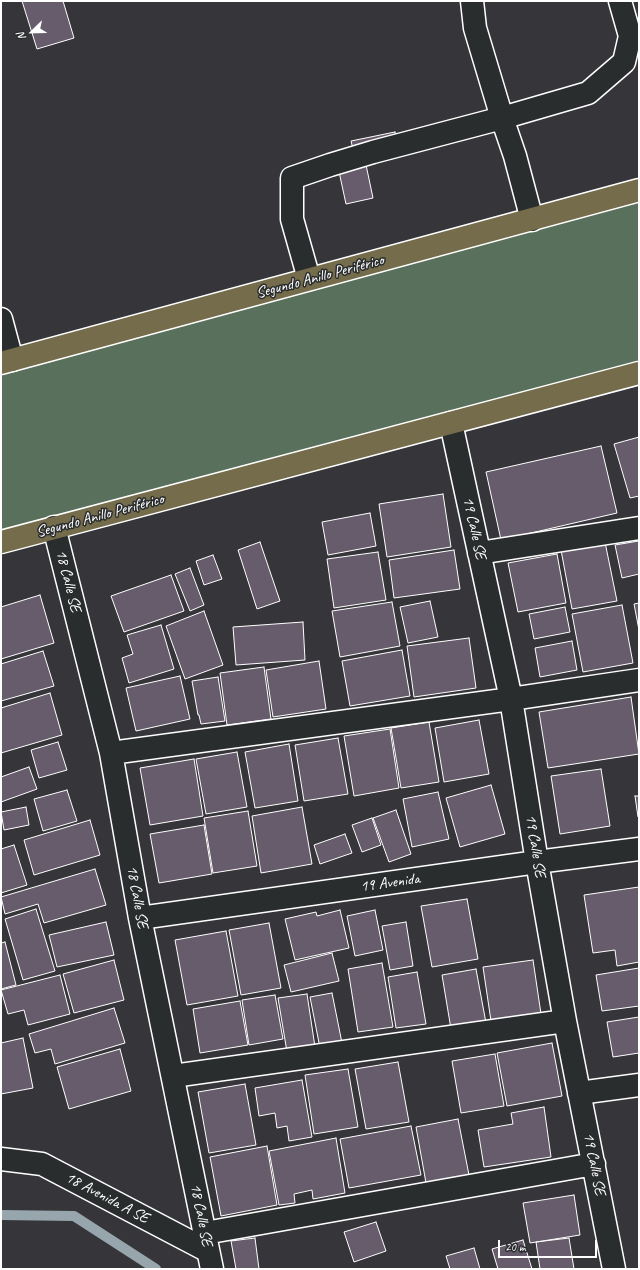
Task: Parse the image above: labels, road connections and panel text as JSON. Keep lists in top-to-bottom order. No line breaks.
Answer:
{"streets":{"main road":["Segundo Anillo Periférico"],"street":["19 Calle SE","18 Calle SE","19 Avenida","18 Avenida A SE"]},"crossings":[["Segundo Anillo Periférico","19 Calle SE"],["Segundo Anillo Periférico","18 Calle SE"],["19 Calle SE","19 Avenida"],["18 Calle SE","19 Avenida"],["18 Calle SE","18 Avenida A SE"]],"scale_bar":"20 m","north":"bottom left"}
